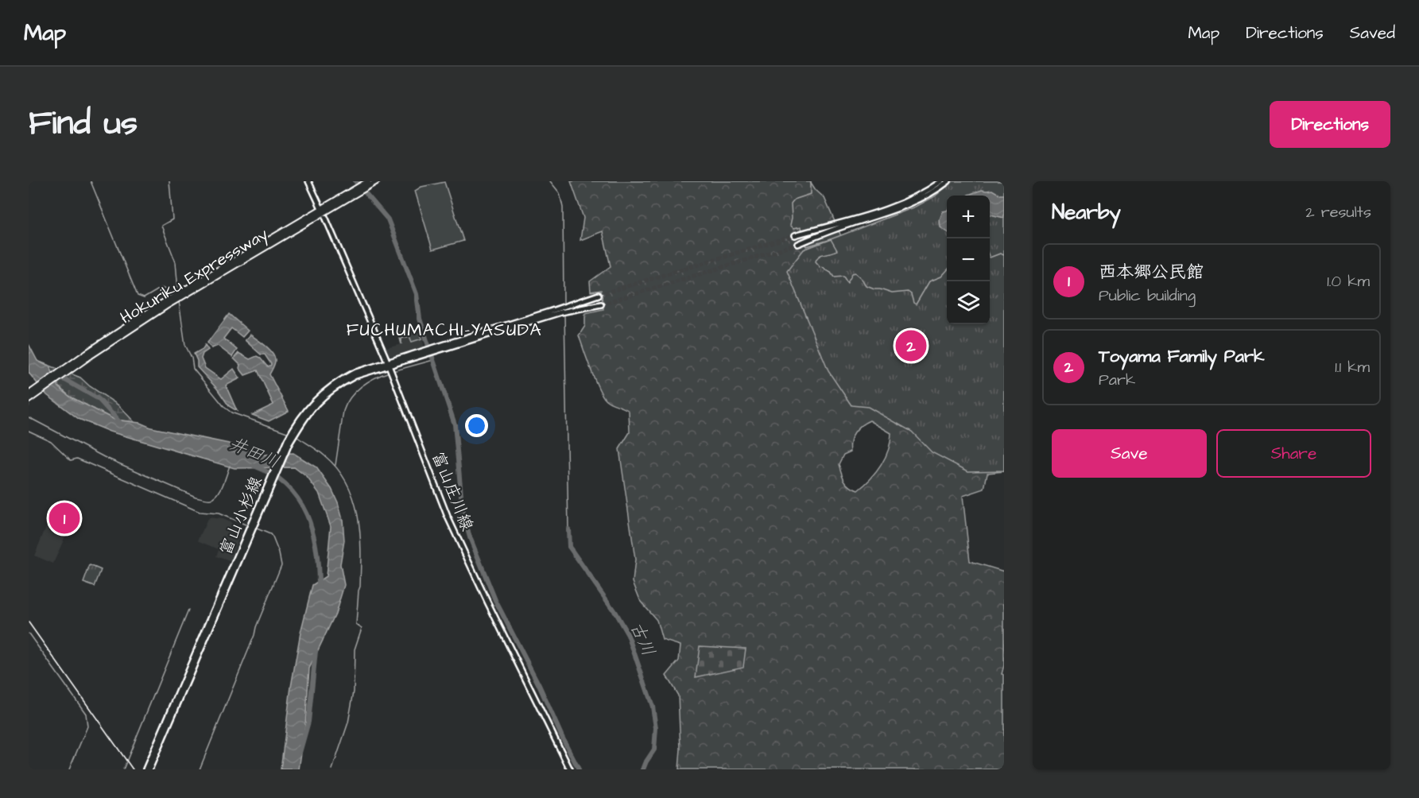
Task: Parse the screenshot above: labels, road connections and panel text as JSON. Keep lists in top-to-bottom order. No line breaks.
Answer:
{"streets":{"highway":["Hokuriku Expressway"],"main road":["富山庄川線","富山小杉線"]},"crossings":[["富山庄川線","富山小杉線"]],"districts":["FUCHUMACHI-YASUDA"],"water":["井田川","古川"],"page":{"header":"Map","nav":["Map","Directions","Saved"],"title":"Find us","buttons":["Directions",["Save","Share"]],"heading":["Nearby","2 results"],"map_buttons":["+","−"],"list":[{"mark":"1","name":"西本郷公民館","note":"Public building","value":"1.0 km"},{"mark":"2","name":"Toyama Family Park","note":"Park","value":"1.1 km"}],"pins":["2","1"]}}
